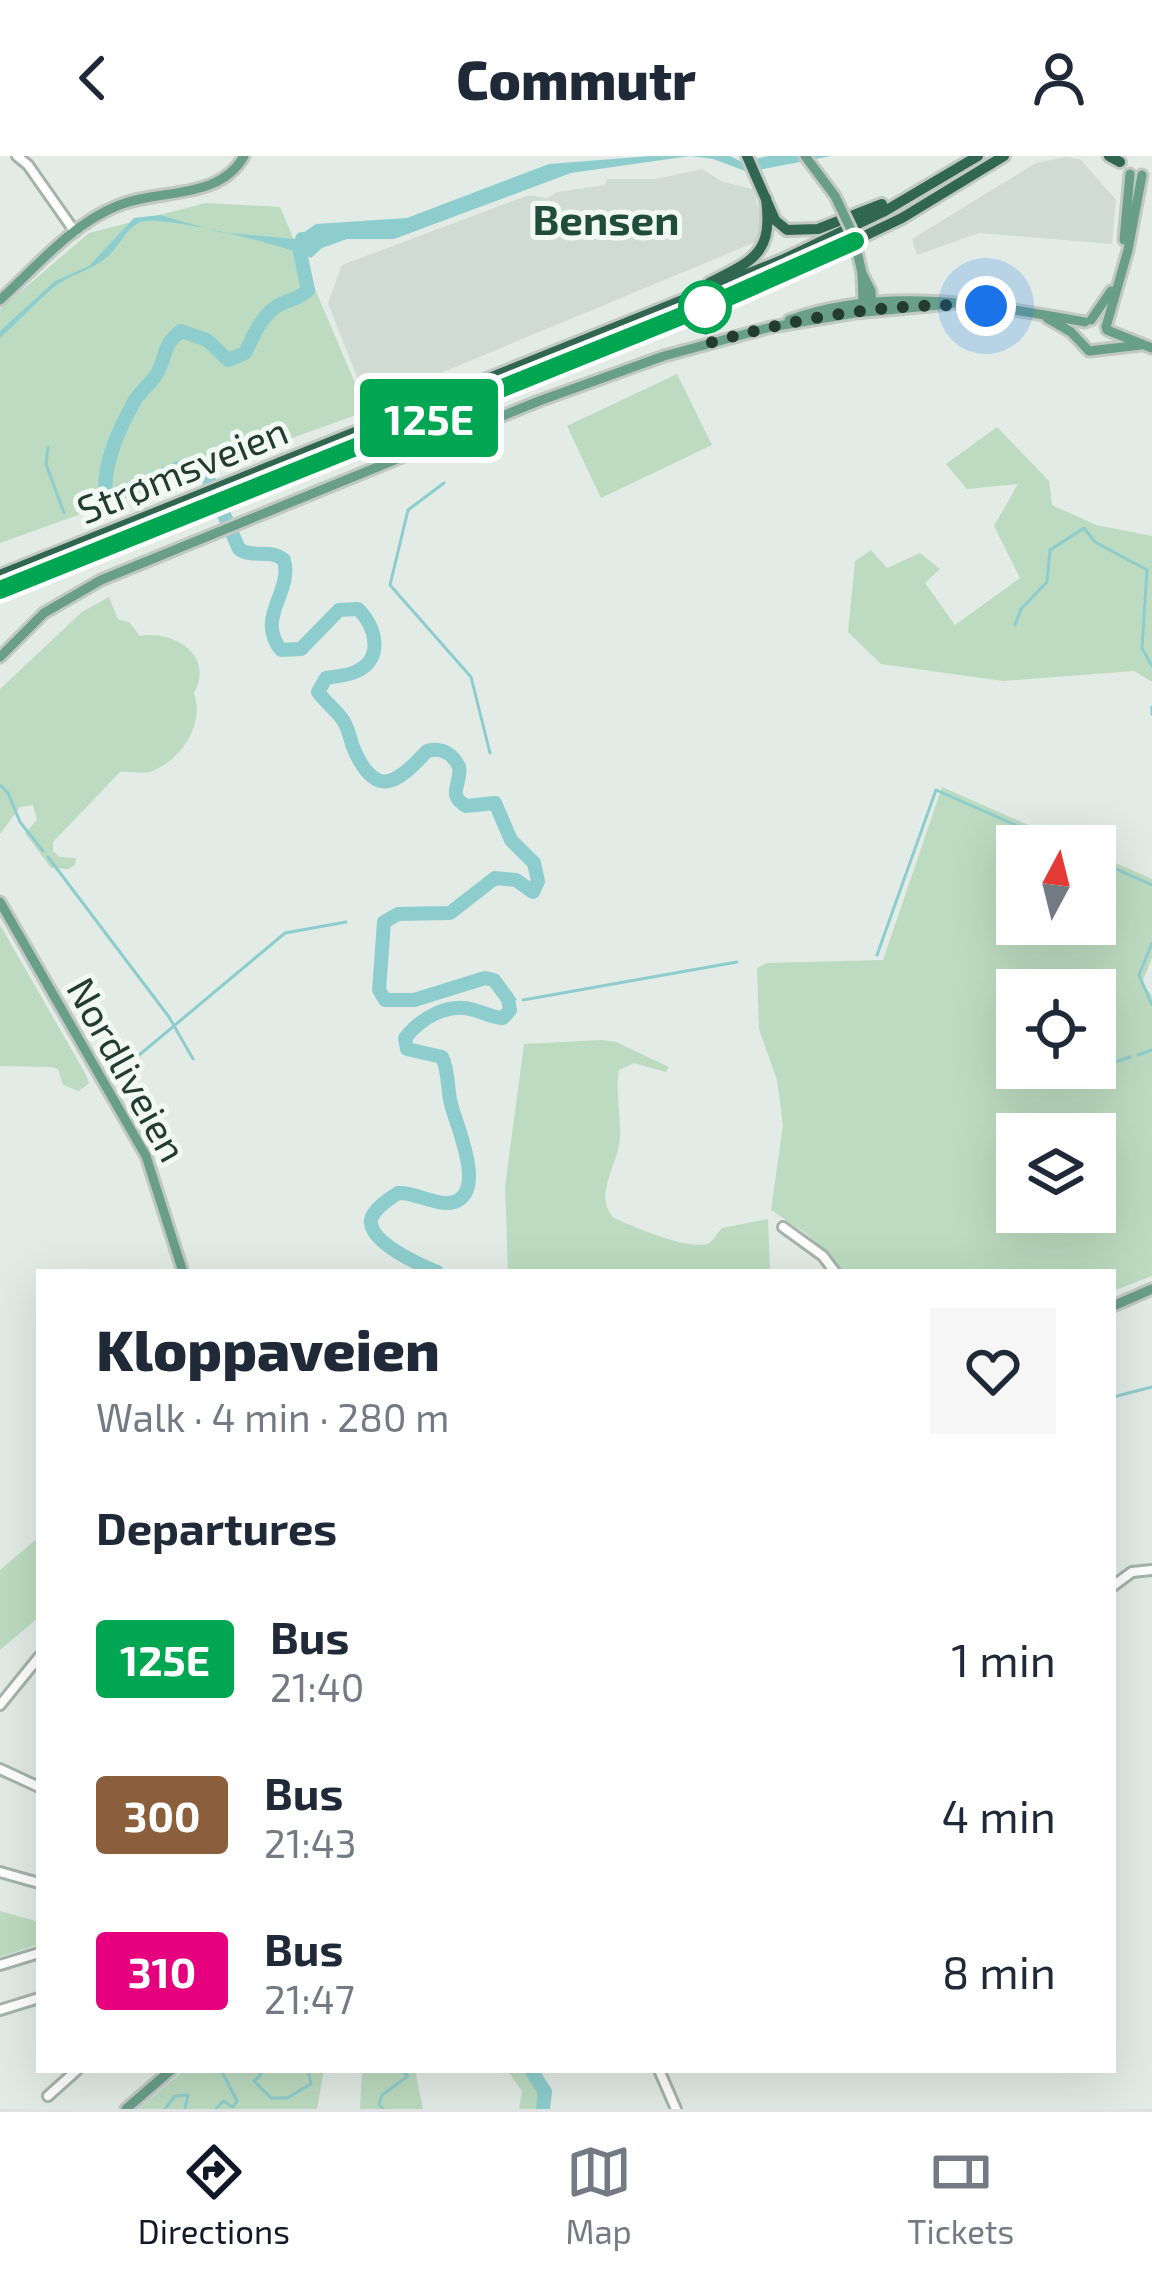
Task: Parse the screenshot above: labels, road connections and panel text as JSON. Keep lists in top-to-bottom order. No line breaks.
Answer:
{"streets":{"highway":["Strømsveien"],"main road":["Nordliveien"]},"districts":["Bensen"],"lines":["bus line 125E"],"north":"top","page":{"header":"Commutr","on_map":"125E","heading":[["Kloppaveien","Walk · 4 min · 280 m"],"Departures"],"list":[{"mark":"125E","name":"Bus","note":"21:40","value":"1 min"},{"mark":"300","name":"Bus","note":"21:43","value":"4 min"},{"mark":"310","name":"Bus","note":"21:47","value":"8 min"}],"tabs":["Directions","Map","Tickets"]}}
